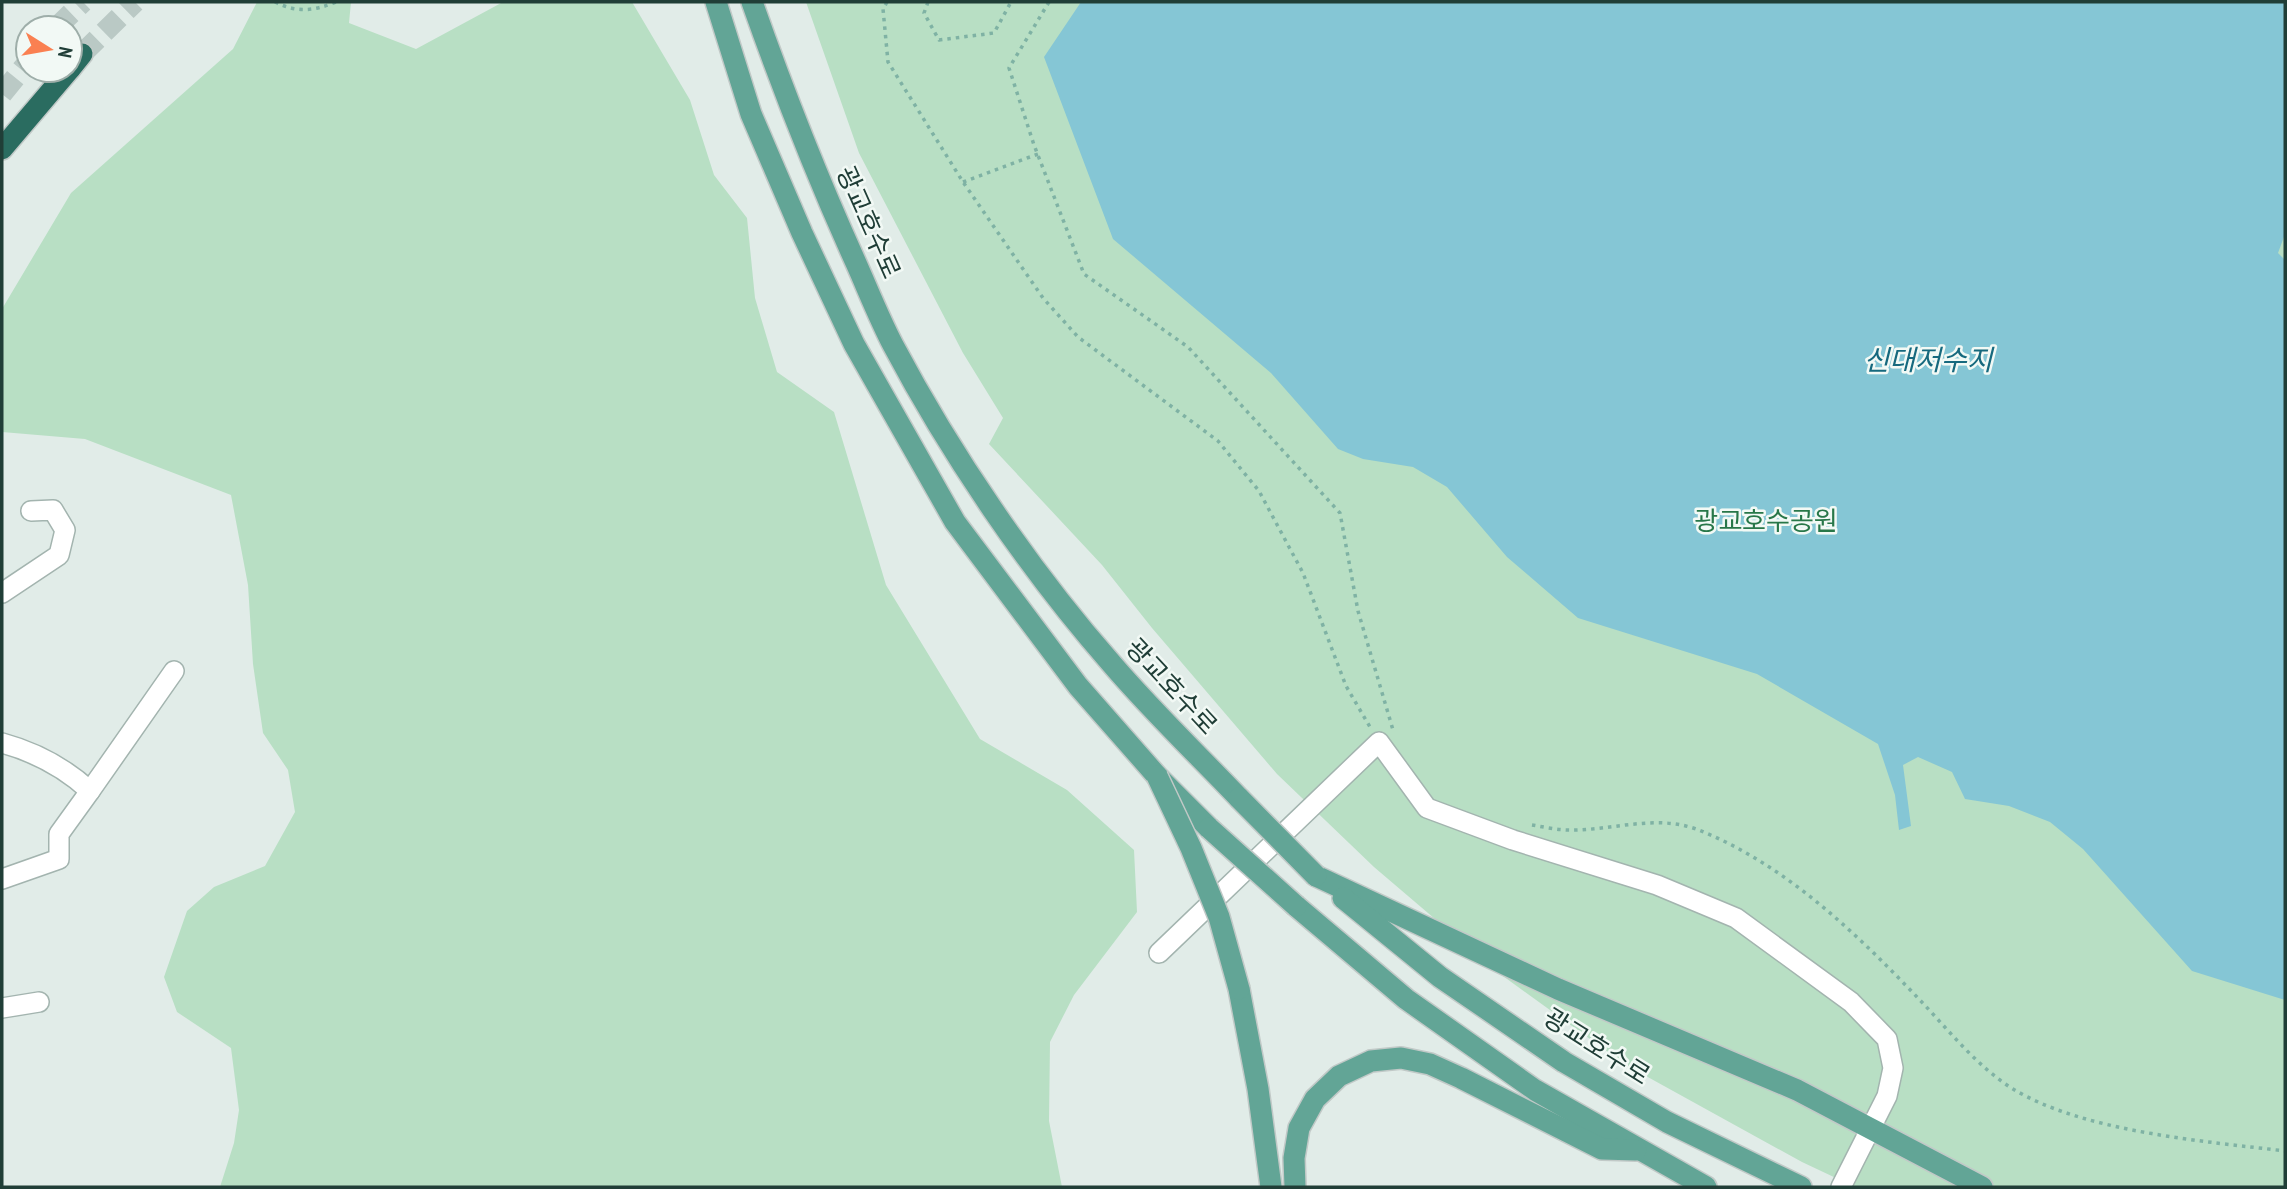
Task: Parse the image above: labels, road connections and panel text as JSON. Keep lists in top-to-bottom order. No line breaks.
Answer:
{"streets":{"main road":["광교호수로"]},"water":["신대저수지"],"parks":["광교호수공원"],"north":"right"}
